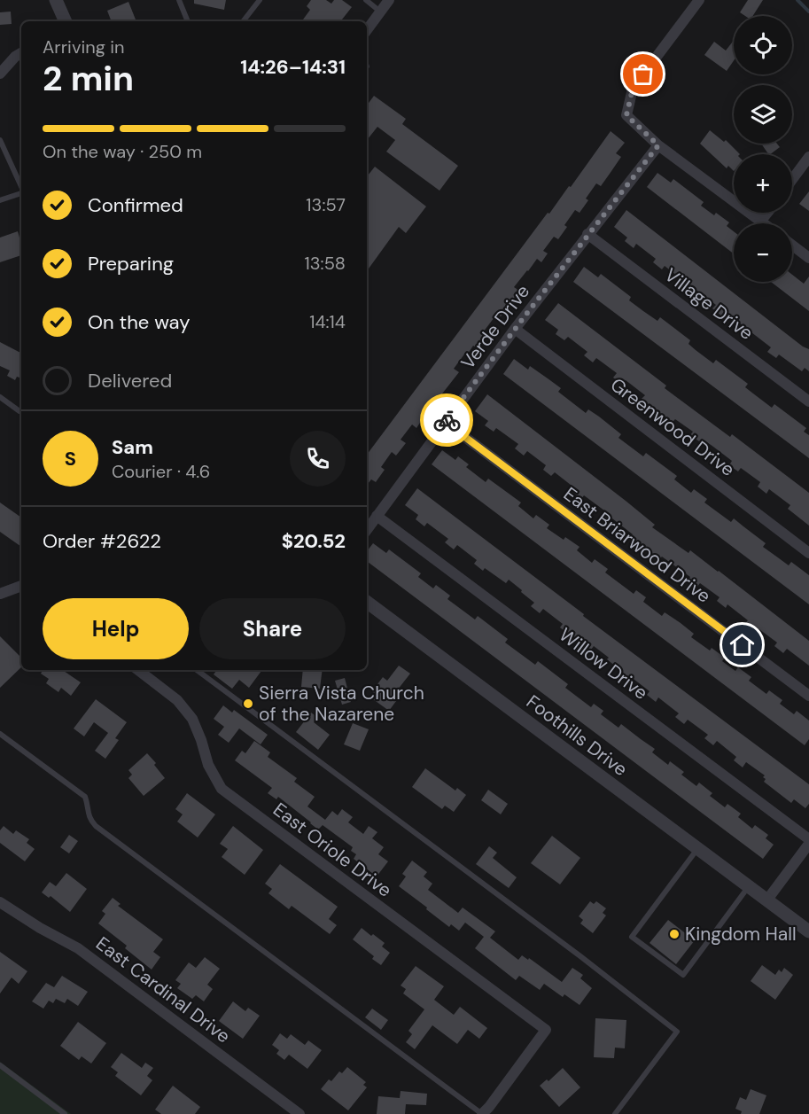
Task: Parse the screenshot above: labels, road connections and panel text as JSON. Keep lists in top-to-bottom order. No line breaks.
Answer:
{"streets":{"street":["Village Drive","Verde Drive","Greenwood Drive","East Briarwood Drive","Willow Drive","Foothills Drive","East Oriole Drive","East Cardinal Drive"]},"crossings":[["Village Drive","Verde Drive"],["Verde Drive","Greenwood Drive"],["Verde Drive","East Briarwood Drive"],["Verde Drive","Willow Drive"]],"places":["Sierra Vista Church of the Nazarene","Kingdom Hall"],"page":{"map_buttons":["+","−"],"heading":["2 min","Arriving in","14:26–14:31"],"panel":["Sam","Courier · 4.6","Order #2622","$20.52"],"bar":"On the way · 250 m","list":[["Confirmed","13:57"],["Preparing","13:58"],["On the way","14:14"],"Delivered"],"round":"S","buttons":["Help","Share"]}}
